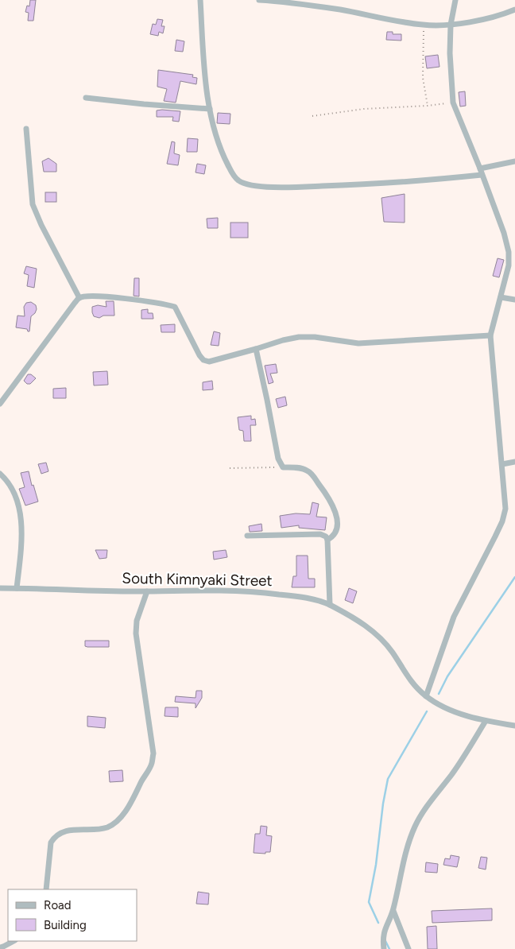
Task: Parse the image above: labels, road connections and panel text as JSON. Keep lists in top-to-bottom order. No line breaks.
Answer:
{"streets":{"street":["South Kimnyaki Street"]},"legend":["Road","Building"]}
